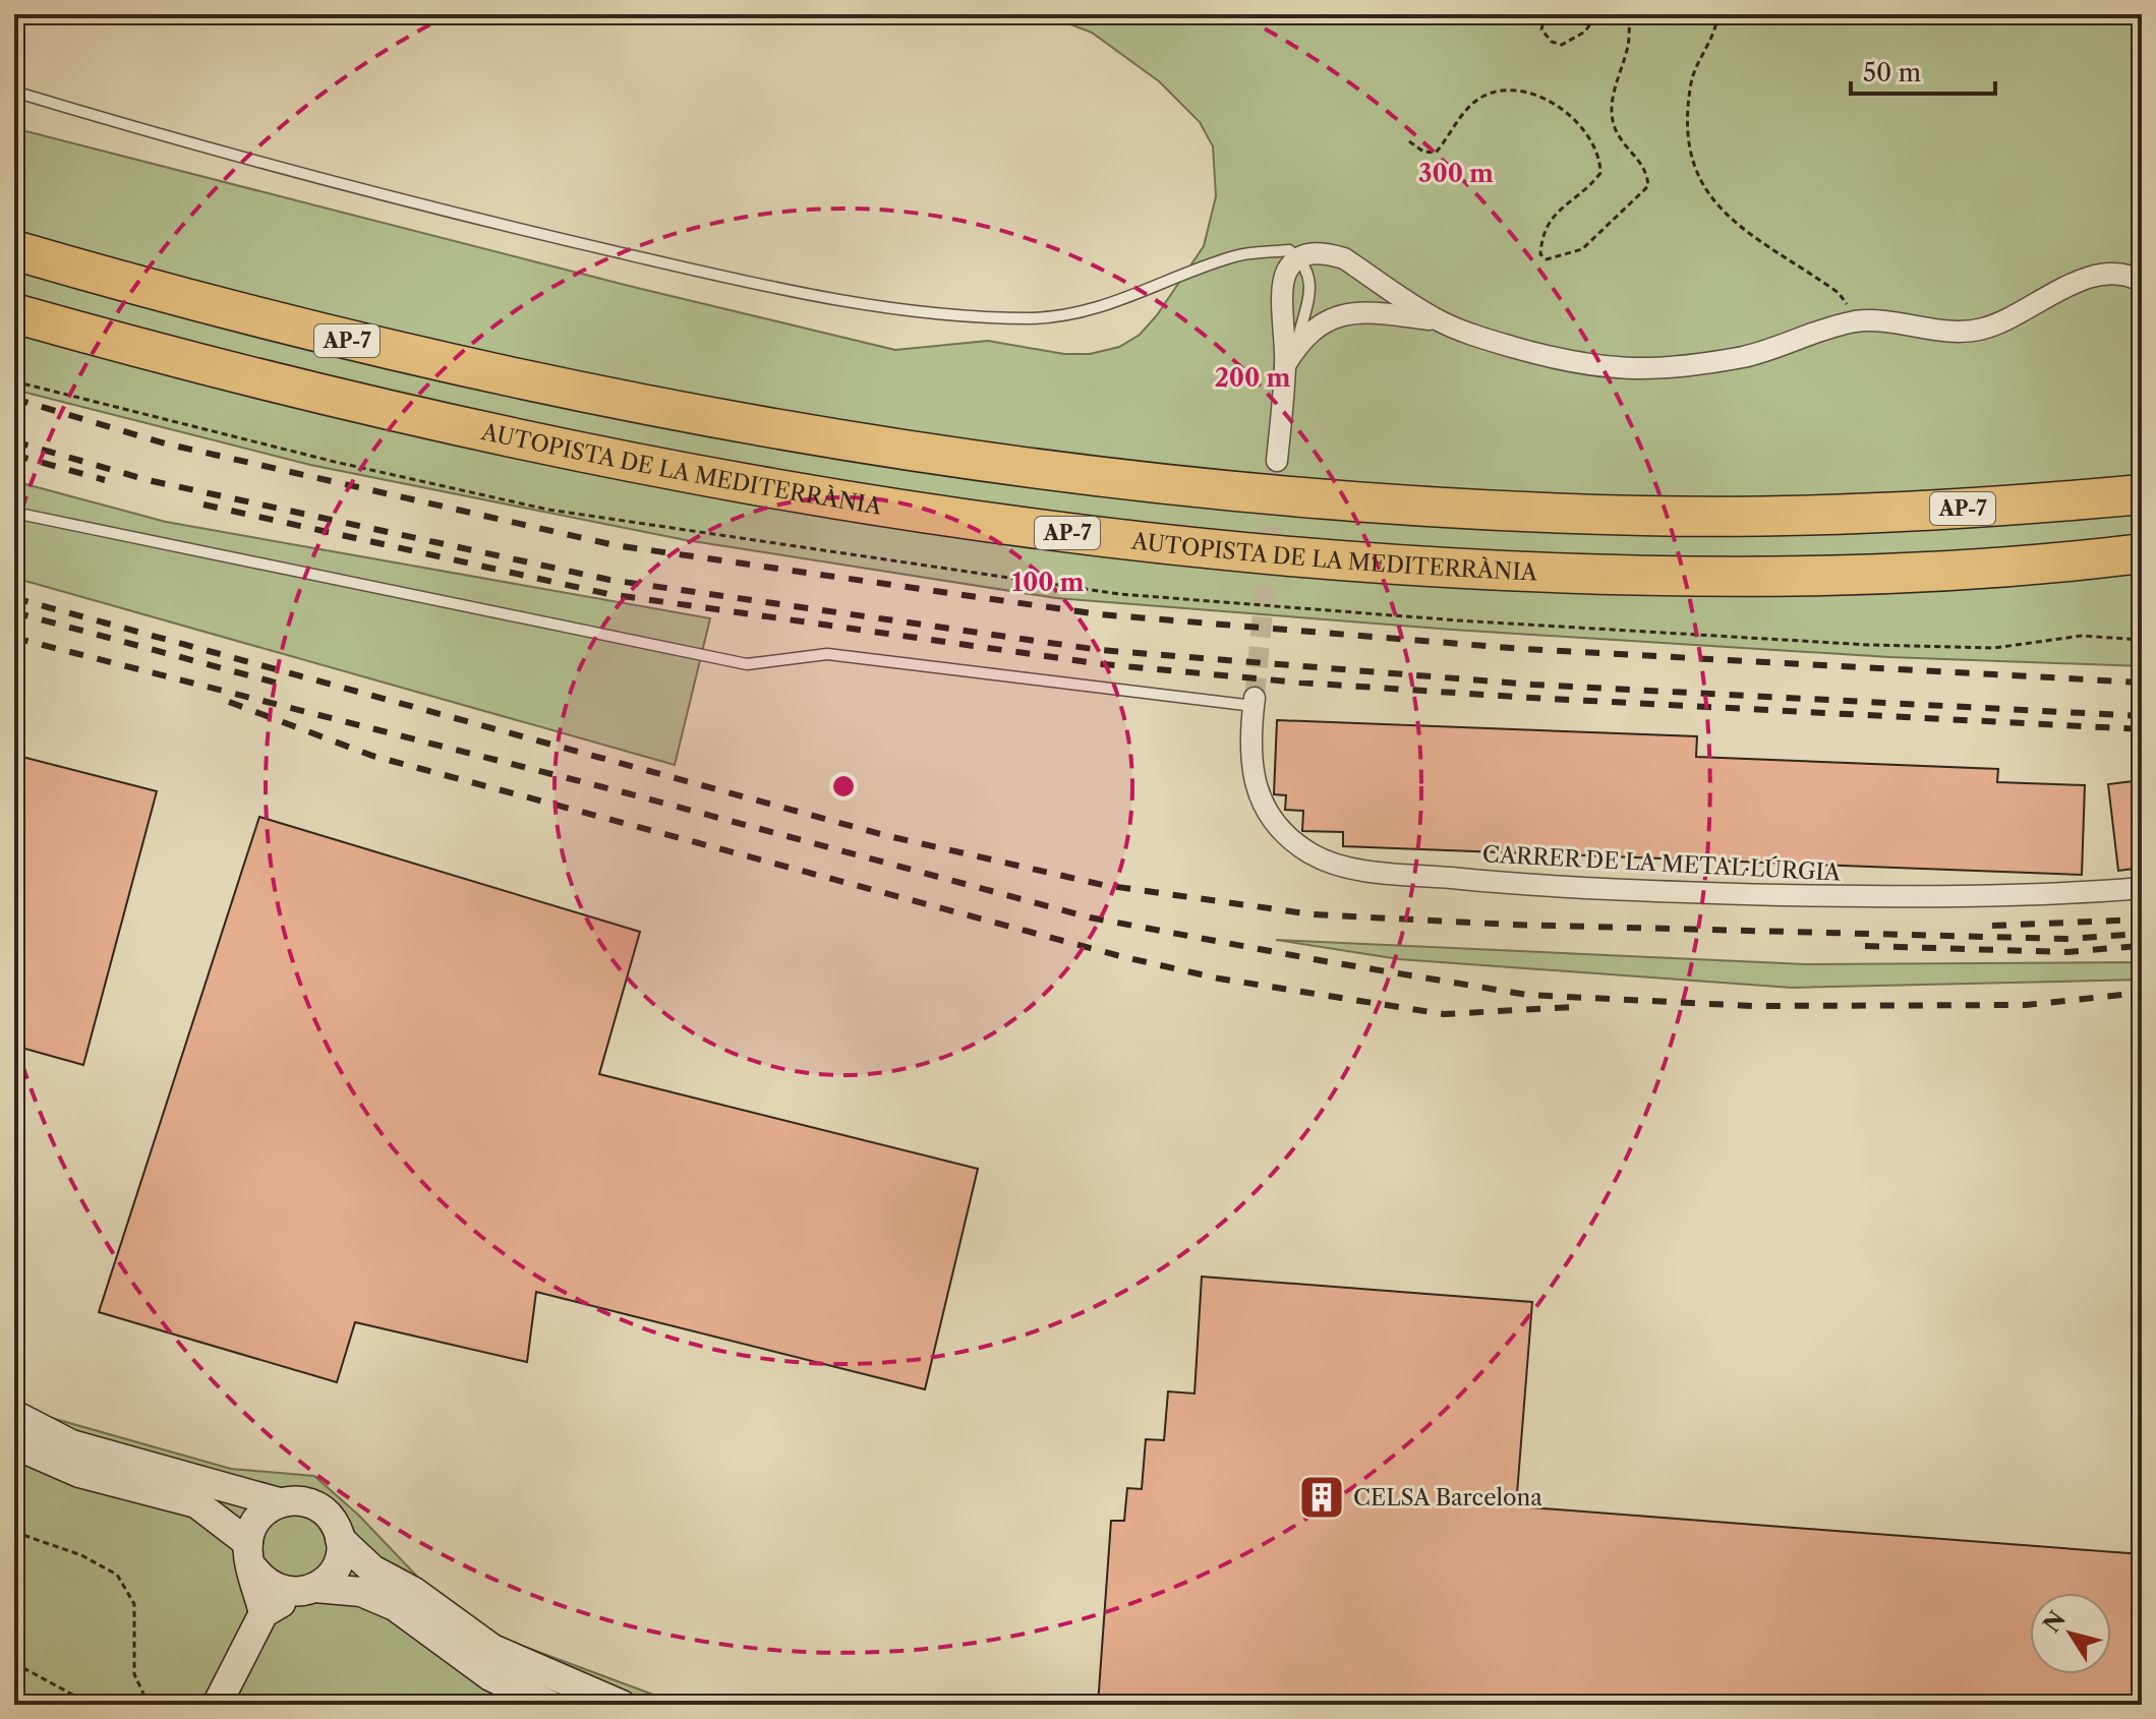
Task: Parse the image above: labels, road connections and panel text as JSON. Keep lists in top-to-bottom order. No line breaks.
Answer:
{"streets":{"highway":["AP-7","AUTOPISTA DE LA MEDITERRÀNIA"],"street":["CARRER DE LA METAL·LÚRGIA"]},"places":{"building":["CELSA Barcelona"]},"scale_bar":"50 m","north":"top left","rings":["300 m","200 m","100 m"]}
